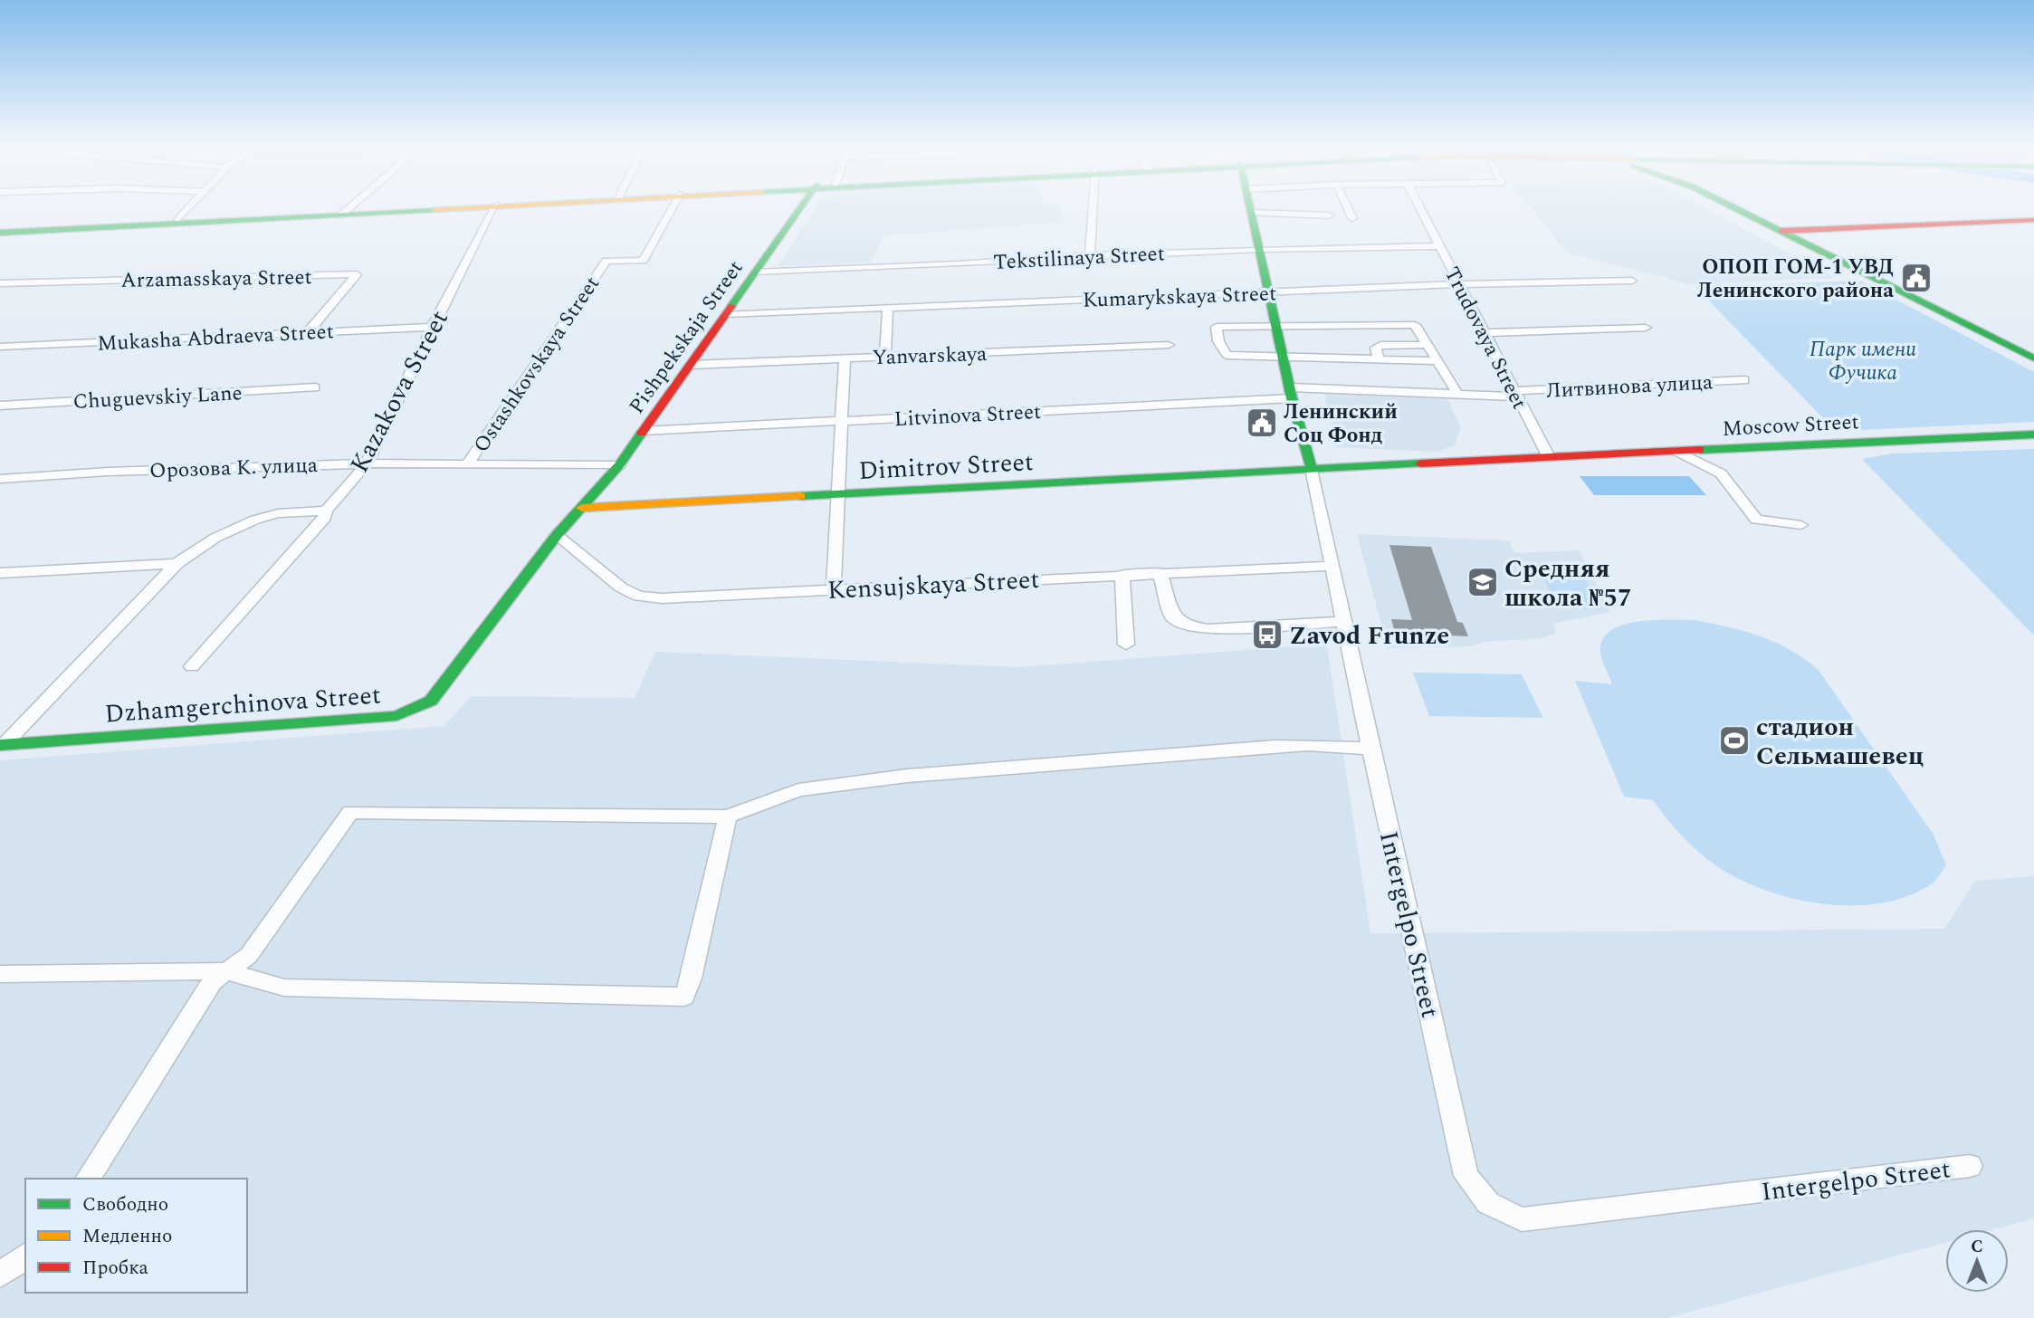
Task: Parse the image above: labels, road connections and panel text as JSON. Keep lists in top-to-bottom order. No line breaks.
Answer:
{"streets":{"main road":["Pishpekskaja Street","Moscow Street","Dimitrov Street","Dzhamgerchinova Street","Intergelpo Street"],"street":["Tekstilinaya Street","Arzamasskaya Street","Kumarykskaya Street","Mukasha Abdraeva Street","Trudovaya Street","Yanvarskaya","Ostashkovskaya Street","Литвинова улица","Kazakova Street","Chuguevskiy Lane","Litvinova Street","Орозова К. улица","Kensujskaya Street"]},"crossings":[["Tekstilinaya Street","Pishpekskaja Street"],["Tekstilinaya Street","Trudovaya Street"],["Tekstilinaya Street","Intergelpo Street"],["Arzamasskaya Street","Mukasha Abdraeva Street"],["Kumarykskaya Street","Pishpekskaja Street"],["Kumarykskaya Street","Trudovaya Street"],["Kumarykskaya Street","Intergelpo Street"],["Mukasha Abdraeva Street","Kazakova Street"],["Pishpekskaja Street","Yanvarskaya"],["Pishpekskaja Street","Litvinova Street"],["Pishpekskaja Street","Dimitrov Street"],["Pishpekskaja Street","Орозова К. улица"],["Pishpekskaja Street","Dzhamgerchinova Street"],["Trudovaya Street","Литвинова улица"],["Trudovaya Street","Moscow Street"],["Trudovaya Street","Dimitrov Street"],["Ostashkovskaya Street","Орозова К. улица"],["Литвинова улица","Litvinova Street"],["Литвинова улица","Intergelpo Street"],["Kazakova Street","Орозова К. улица"],["Litvinova Street","Intergelpo Street"],["Moscow Street","Dimitrov Street"],["Dimitrov Street","Dzhamgerchinova Street"],["Dimitrov Street","Intergelpo Street"],["Kensujskaya Street","Dzhamgerchinova Street"],["Kensujskaya Street","Intergelpo Street"]],"parks":["Парк имени Фучика"],"places":{"public building":["ОПОП ГОМ-1 УВД Ленинского района","Ленинский Соц Фонд"],"school or university":["Средняя школа №57"],"bus stop":["Zavod Frunze"],"sports":["стадион Сельмашевец"]},"legend":["Свободно","Медленно","Пробка"],"north":"top"}
